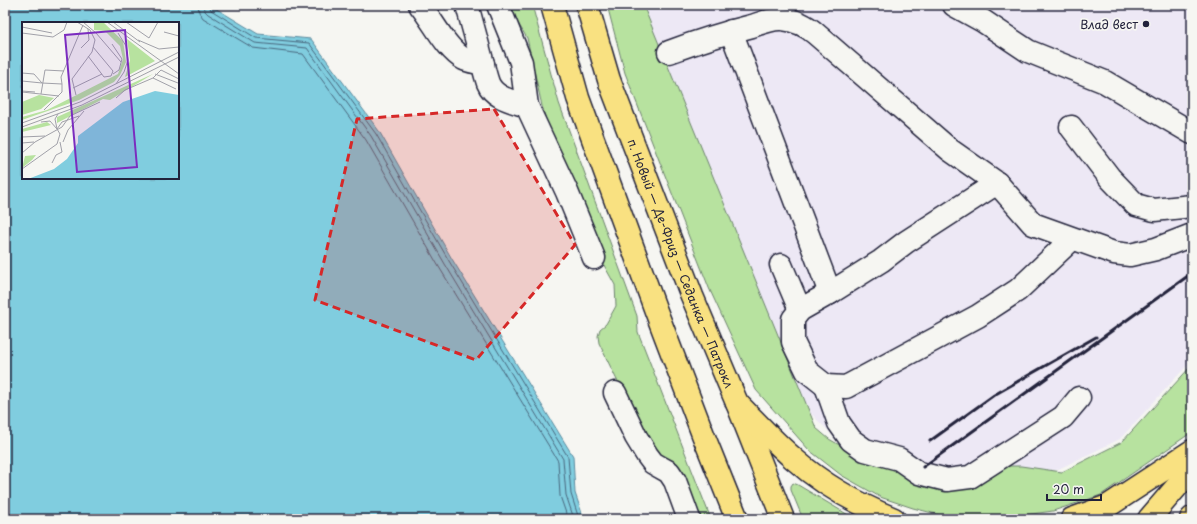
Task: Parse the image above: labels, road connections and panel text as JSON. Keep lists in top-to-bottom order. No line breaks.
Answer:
{"streets":{"main road":["п. Новый — Де-Фриз — Седанка — Патрокл"]},"places":["Влад вест"],"scale_bar":"20 m"}
